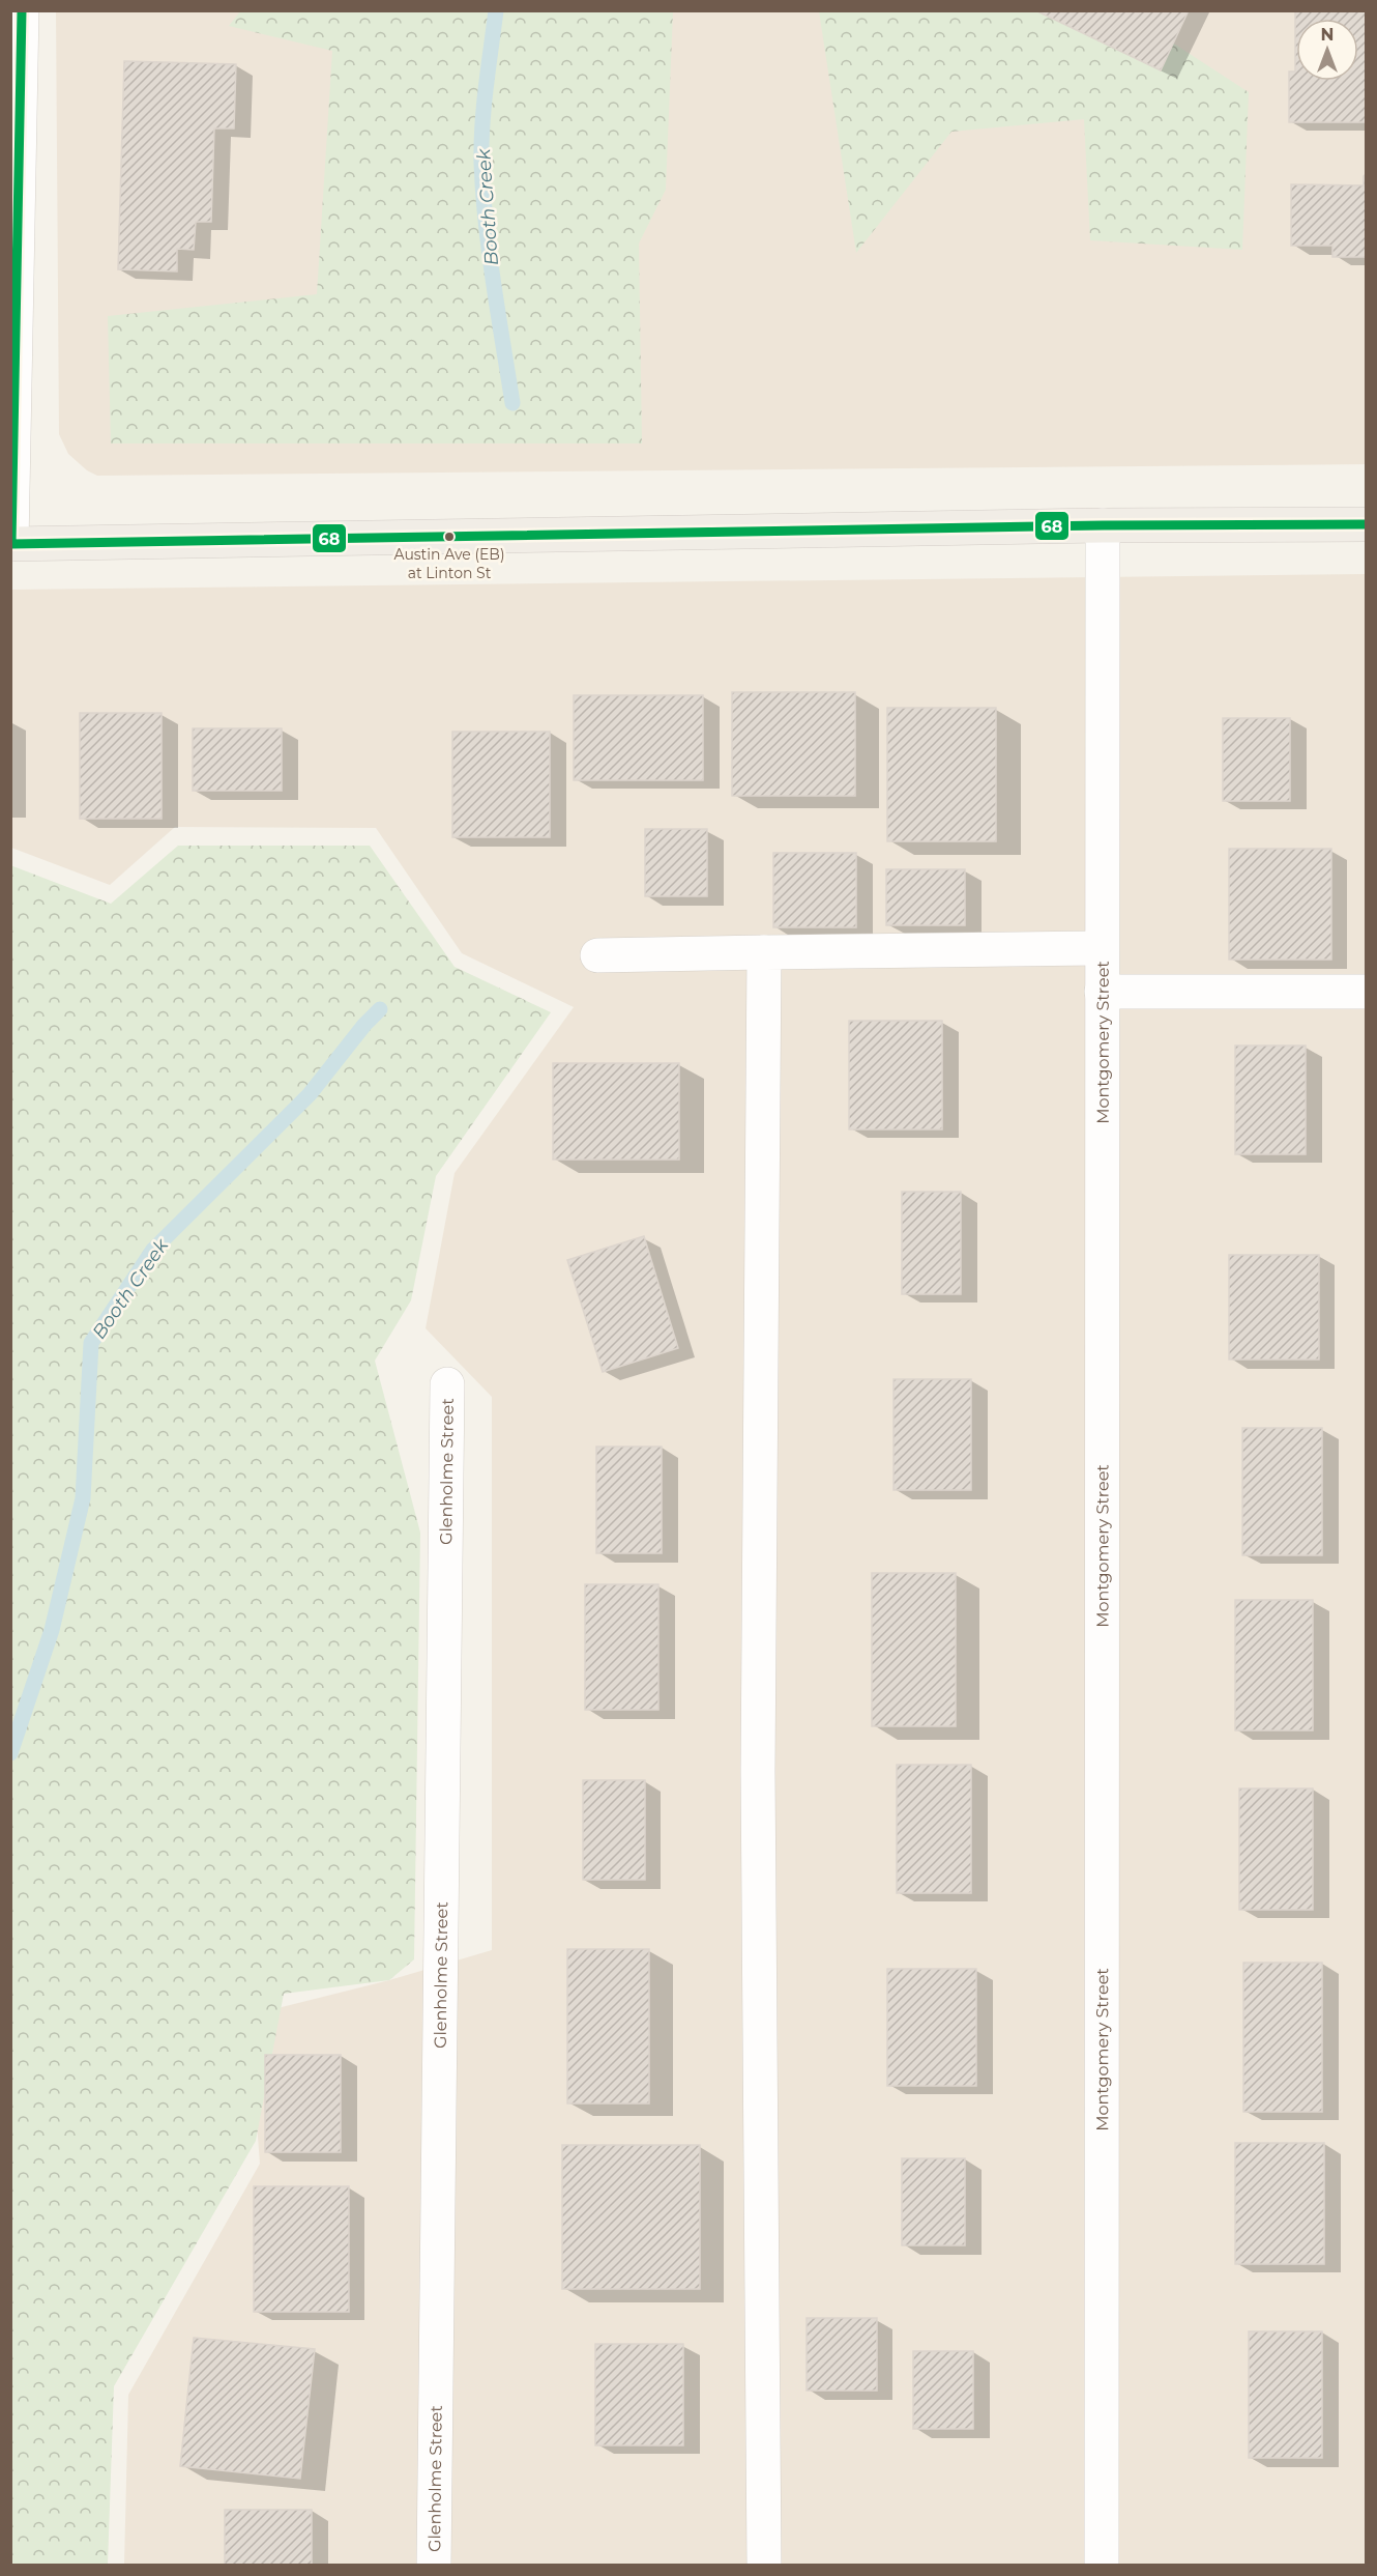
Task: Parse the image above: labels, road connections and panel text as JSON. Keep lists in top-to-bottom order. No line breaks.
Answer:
{"streets":{"street":["Montgomery Street","Glenholme Street"]},"water":["Booth Creek"],"places":["Austin Ave (EB) at Linton St"],"lines":["transit line 68"],"north":"top"}
